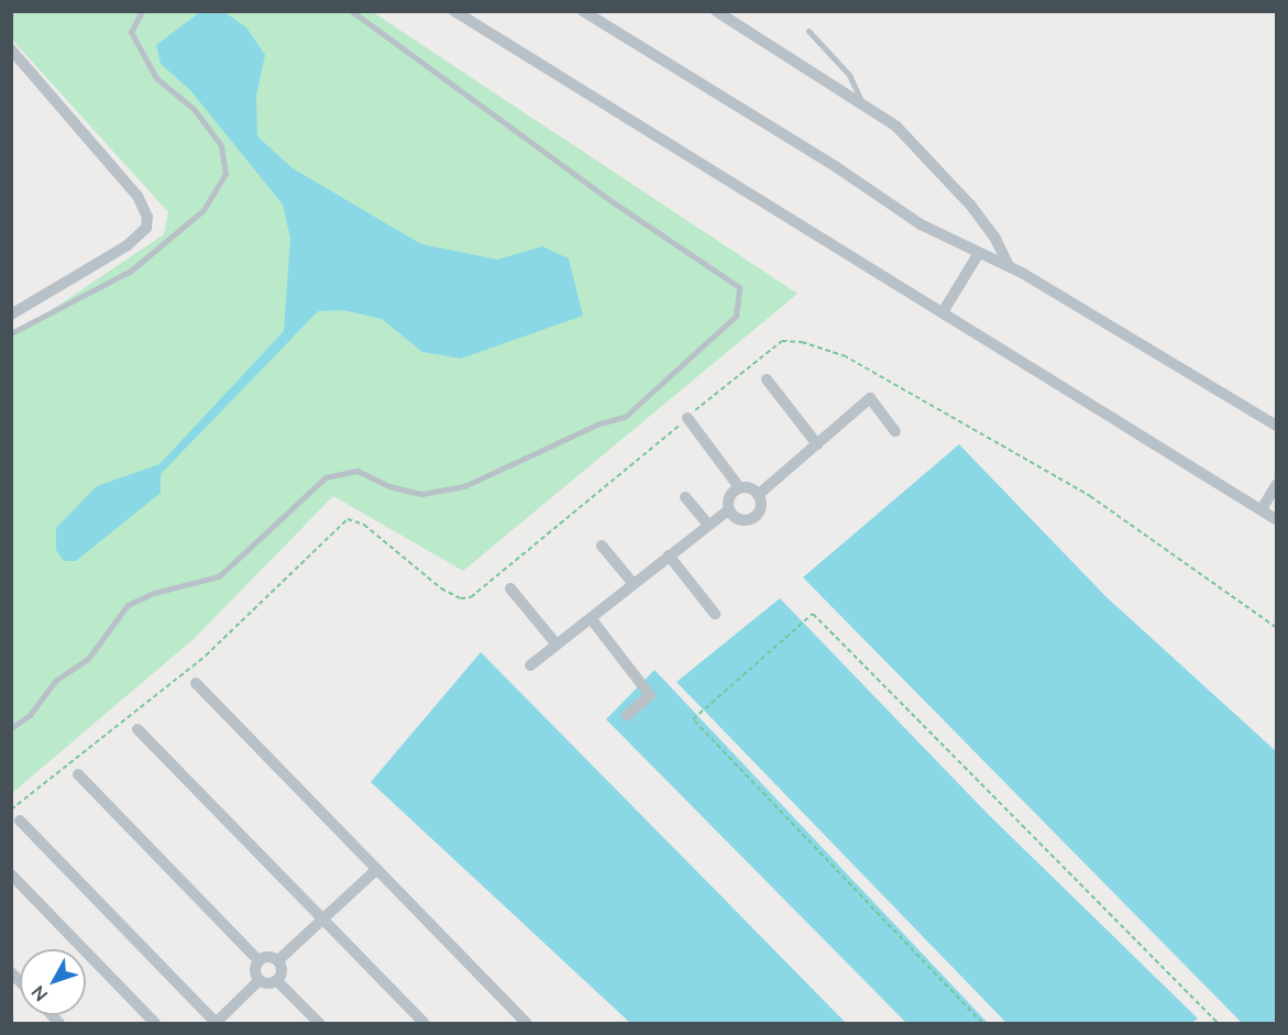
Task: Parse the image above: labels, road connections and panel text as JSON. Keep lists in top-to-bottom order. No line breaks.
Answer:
{"north":"bottom left"}
